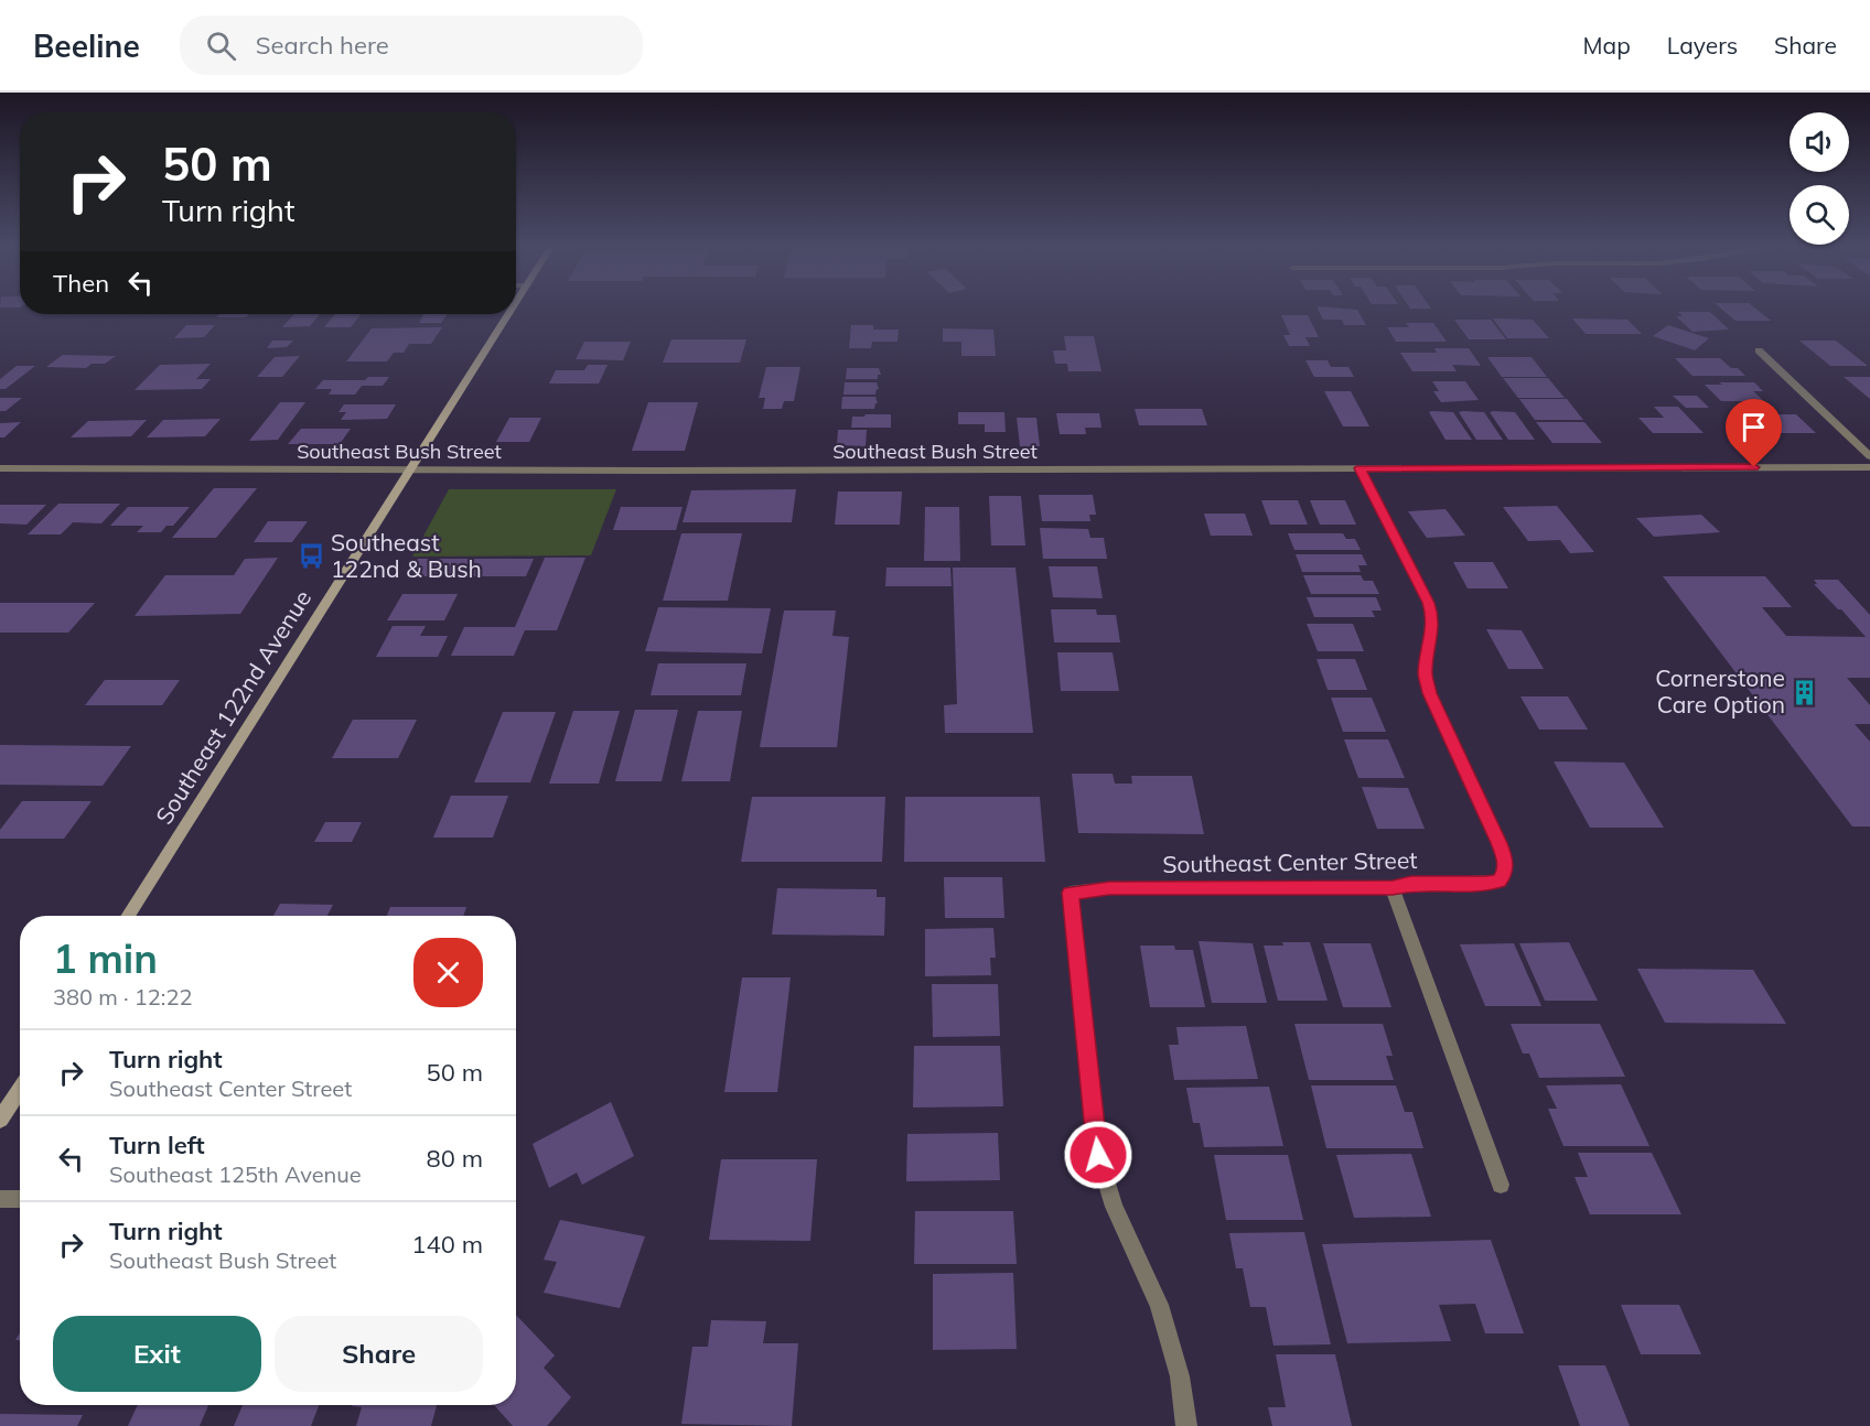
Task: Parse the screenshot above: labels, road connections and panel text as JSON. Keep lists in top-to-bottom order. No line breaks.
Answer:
{"streets":{"main road":["Southeast 122nd Avenue"],"street":["Southeast Bush Street","Southeast Center Street"]},"crossings":[["Southeast Bush Street","Southeast 122nd Avenue"],["Southeast Bush Street","Southeast Center Street"]],"places":{"bus stop":["Southeast 122nd & Bush"],"building":["Cornerstone Care Option"]},"page":{"header":"Beeline","search":"Search here","nav":["Map","Layers","Share"],"turn":["50 m","Turn right"],"then":"Then","heading":["1 min","380 m · 12:22"],"list":[{"name":"Turn right","note":"Southeast Center Street","value":"50 m"},{"name":"Turn left","note":"Southeast 125th Avenue","value":"80 m"},{"name":"Turn right","note":"Southeast Bush Street","value":"140 m"}],"buttons":["Exit","Share"]}}
